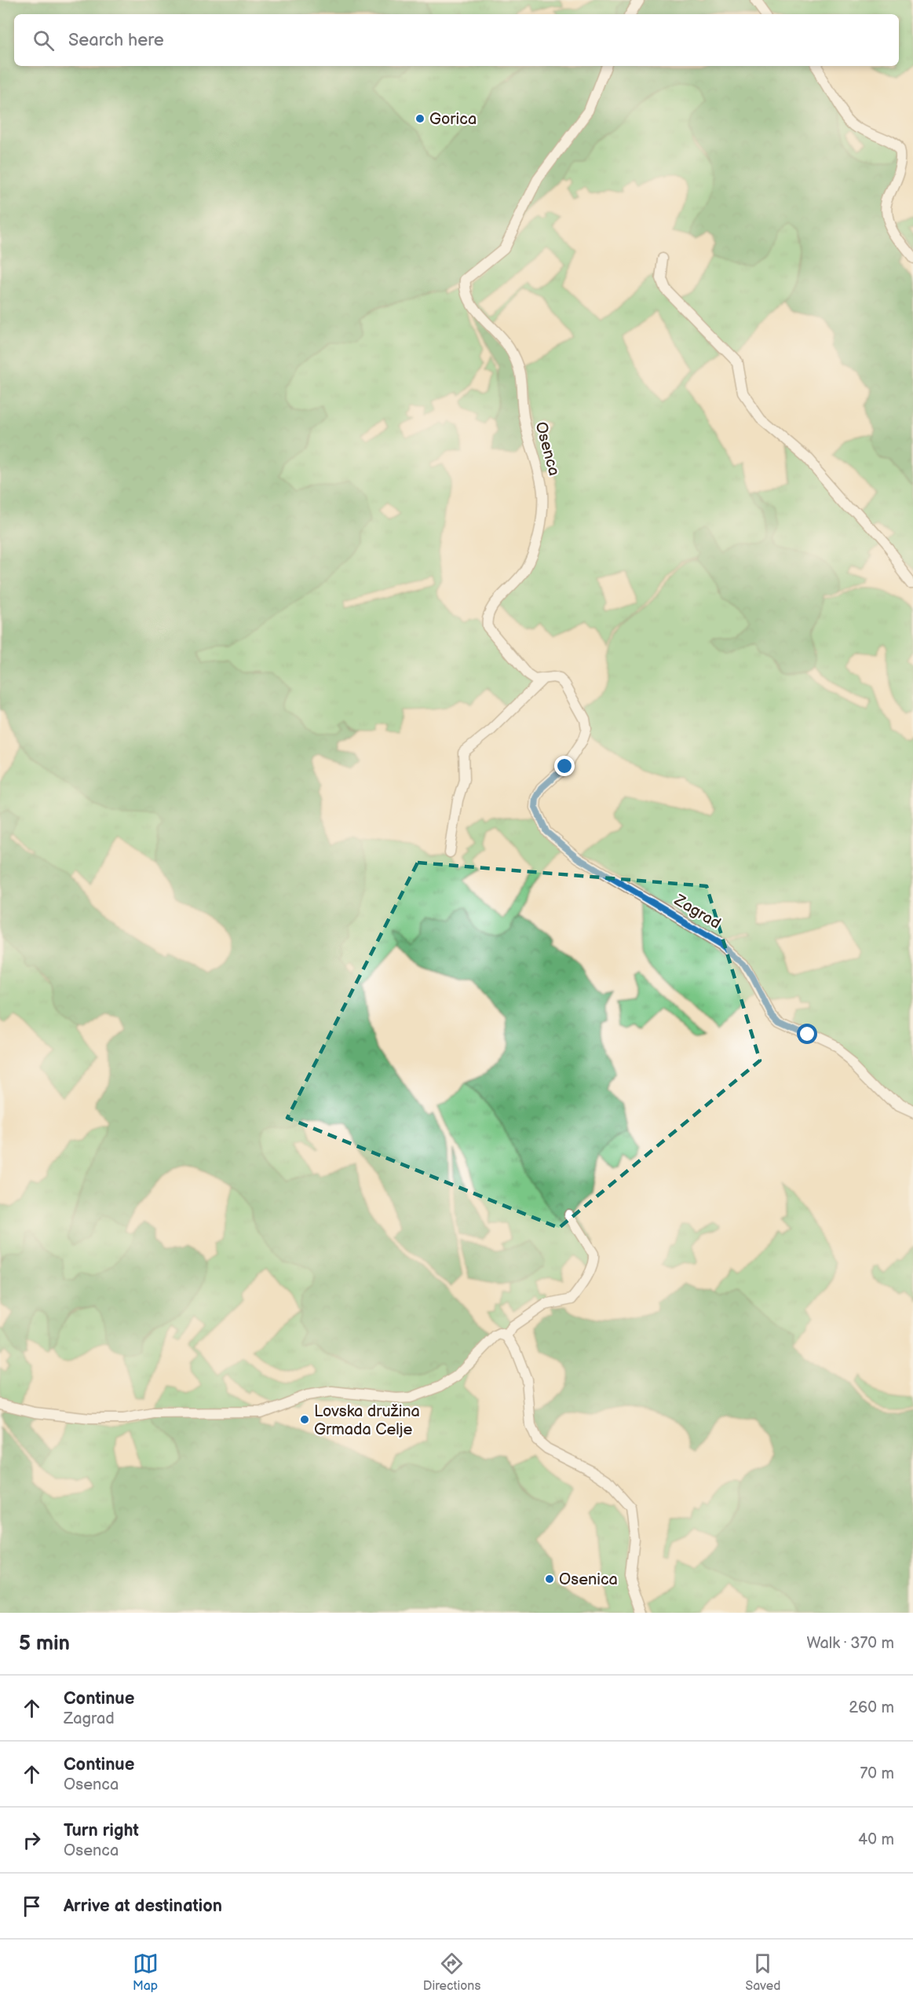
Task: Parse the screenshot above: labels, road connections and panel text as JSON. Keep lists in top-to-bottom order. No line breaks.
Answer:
{"streets":{"street":["Osenca","Zagrad"]},"crossings":[["Osenca","Zagrad"]],"places":["Gorica","Lovska družina Grmada Celje","Osenica"],"page":{"search":"Search here","heading":["5 min","Walk · 370 m"],"list":[["Continue","Zagrad","260 m"],["Continue","Osenca","70 m"],["Turn right","Osenca","40 m"],"Arrive at destination"],"nav":["Map","Directions","Saved"]}}
